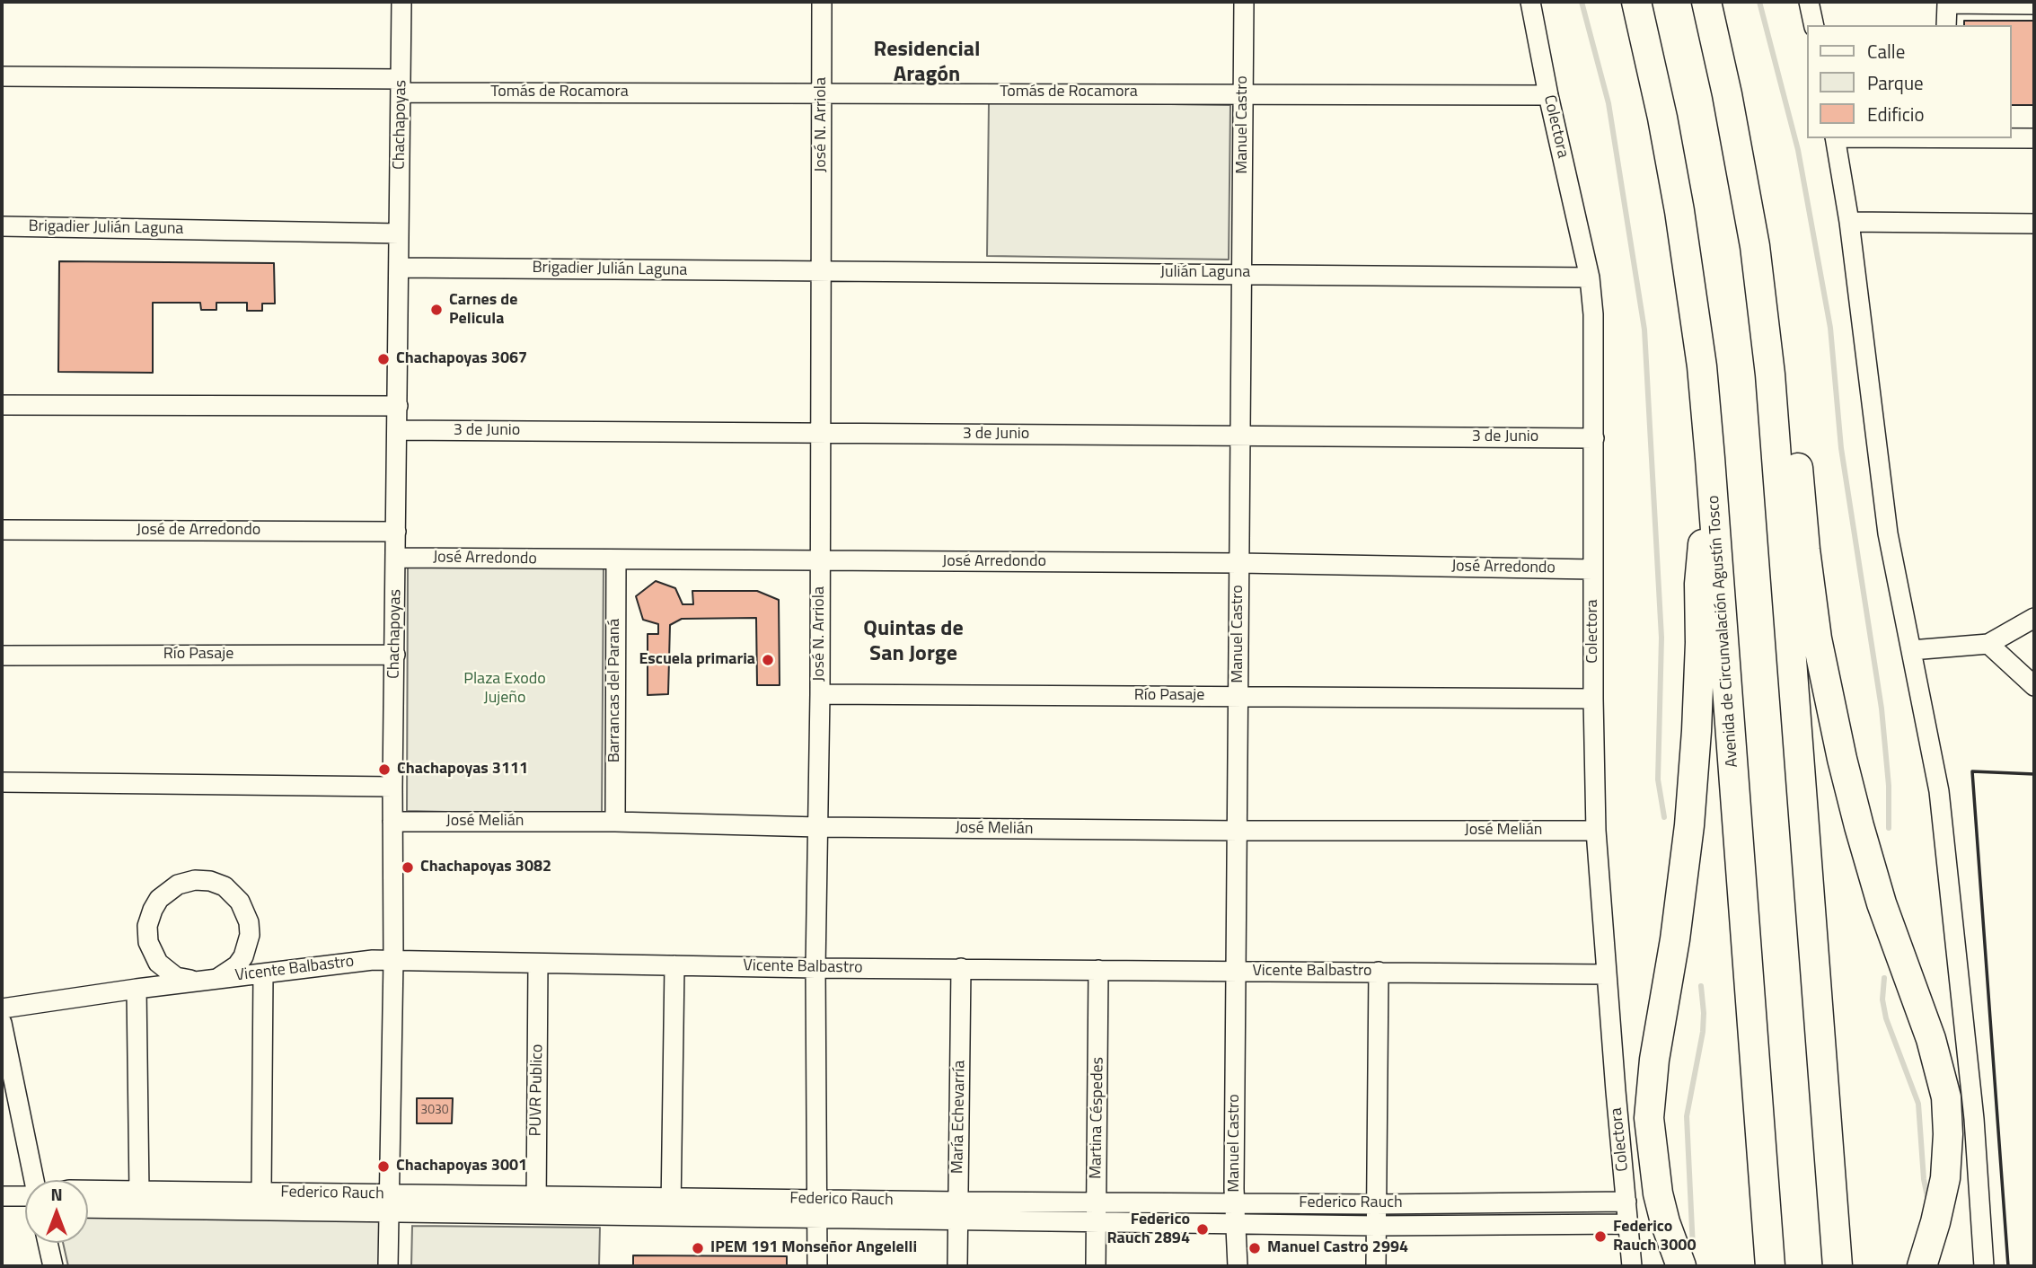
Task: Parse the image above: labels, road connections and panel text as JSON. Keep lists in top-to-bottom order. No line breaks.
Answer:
{"streets":{"highway":["Avenida de Circunvalación Agustín Tosco"],"street":["Tomás de Rocamora","Chachapoyas","José N. Arriola","Manuel Castro","Colectora","Brigadier Julián Laguna","Julián Laguna","3 de Junio","José de Arredondo","José Arredondo","Río Pasaje","Barrancas del Paraná","José Melián","Vicente Balbastro","PUVR Publico","María Echevarría","Martina Céspedes","Federico Rauch"]},"crossings":[["Tomás de Rocamora","Chachapoyas"],["Tomás de Rocamora","José N. Arriola"],["Tomás de Rocamora","Manuel Castro"],["Tomás de Rocamora","Colectora"],["Chachapoyas","Brigadier Julián Laguna"],["Chachapoyas","3 de Junio"],["Chachapoyas","José de Arredondo"],["Chachapoyas","José Arredondo"],["Chachapoyas","Río Pasaje"],["Chachapoyas","José Melián"],["Chachapoyas","Vicente Balbastro"],["Chachapoyas","Federico Rauch"],["José N. Arriola","Brigadier Julián Laguna"],["José N. Arriola","Julián Laguna"],["José N. Arriola","3 de Junio"],["José N. Arriola","José Arredondo"],["José N. Arriola","Río Pasaje"],["José N. Arriola","José Melián"],["José N. Arriola","Vicente Balbastro"],["José N. Arriola","Federico Rauch"],["Manuel Castro","Julián Laguna"],["Manuel Castro","3 de Junio"],["Manuel Castro","José Arredondo"],["Manuel Castro","Río Pasaje"],["Manuel Castro","José Melián"],["Manuel Castro","Vicente Balbastro"],["Manuel Castro","Federico Rauch"],["Colectora","Julián Laguna"],["Colectora","3 de Junio"],["Colectora","José Arredondo"],["Colectora","Río Pasaje"],["Colectora","José Melián"],["Colectora","Vicente Balbastro"],["Colectora","Federico Rauch"],["Brigadier Julián Laguna","Julián Laguna"],["José Arredondo","Barrancas del Paraná"],["Barrancas del Paraná","José Melián"],["Vicente Balbastro","PUVR Publico"],["Vicente Balbastro","María Echevarría"],["Vicente Balbastro","Martina Céspedes"],["PUVR Publico","Federico Rauch"],["María Echevarría","Federico Rauch"],["Martina Céspedes","Federico Rauch"]],"districts":["Residencial Aragón","Quintas de San Jorge"],"parks":["Plaza Exodo Jujeño"],"places":["Carnes de Pelicula","Chachapoyas 3067","Escuela primaria","Chachapoyas 3111","Chachapoyas 3082","Chachapoyas 3001","Federico Rauch 2894","Federico Rauch 3000","IPEM 191 Monseñor Angelelli","Manuel Castro 2994"],"house_numbers":["3030"],"legend":["Calle","Parque","Edificio"],"north":"top"}
